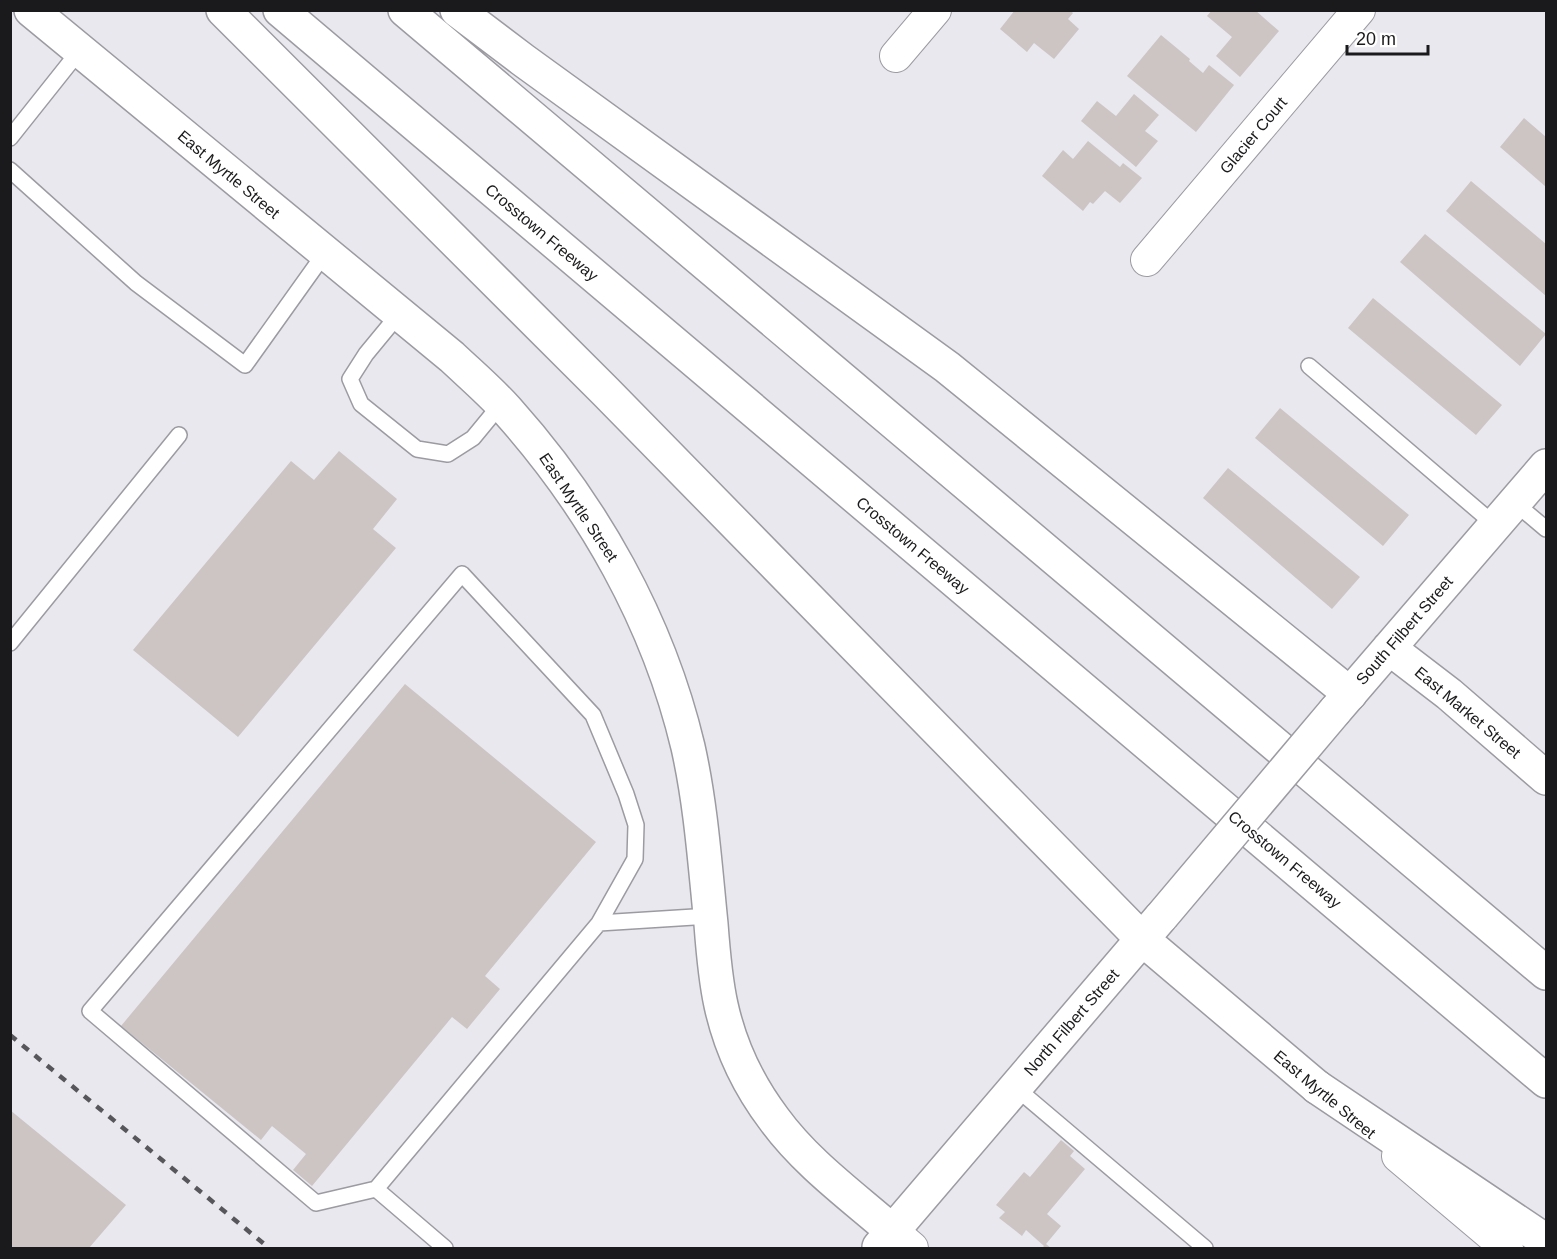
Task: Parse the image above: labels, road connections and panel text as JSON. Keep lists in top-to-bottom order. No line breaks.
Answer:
{"streets":{"main road":["East Myrtle Street","Crosstown Freeway","South Filbert Street","East Market Street","North Filbert Street"],"street":["Glacier Court"]},"crossings":[["East Myrtle Street","North Filbert Street"],["South Filbert Street","East Market Street"],["South Filbert Street","North Filbert Street"]],"scale_bar":"20 m"}
